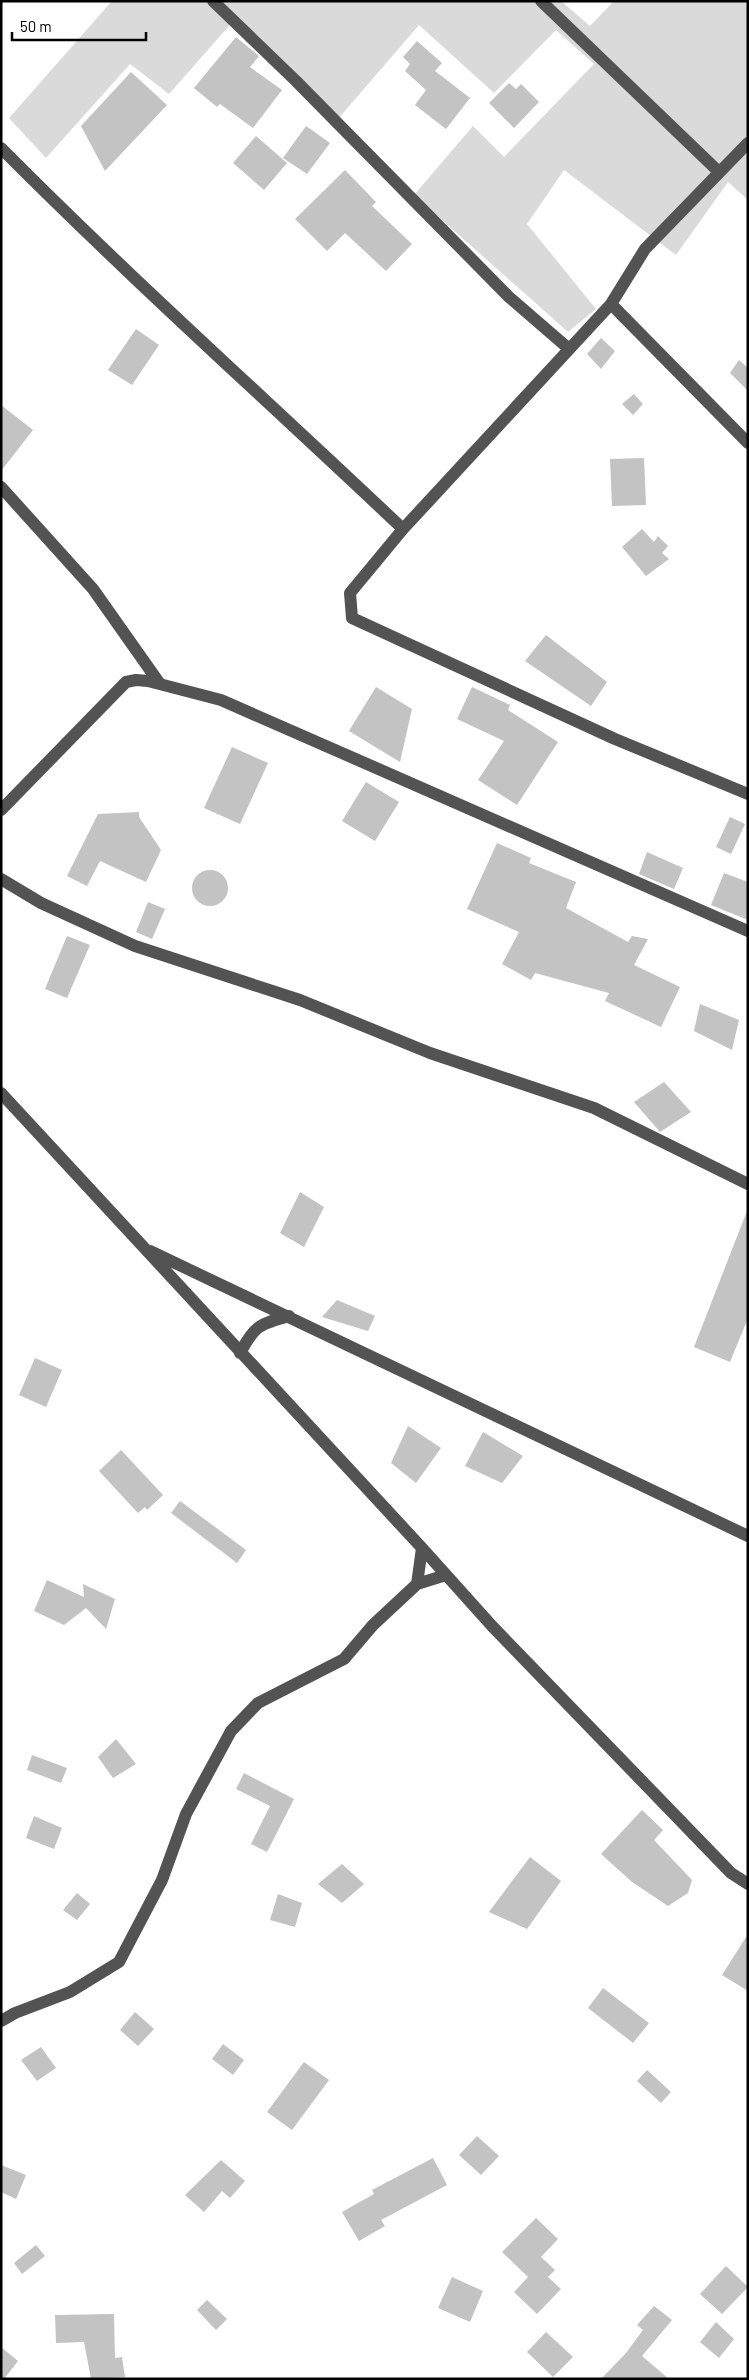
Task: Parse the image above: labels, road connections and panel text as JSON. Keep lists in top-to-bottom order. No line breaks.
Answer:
{"scale_bar":"50 m"}
